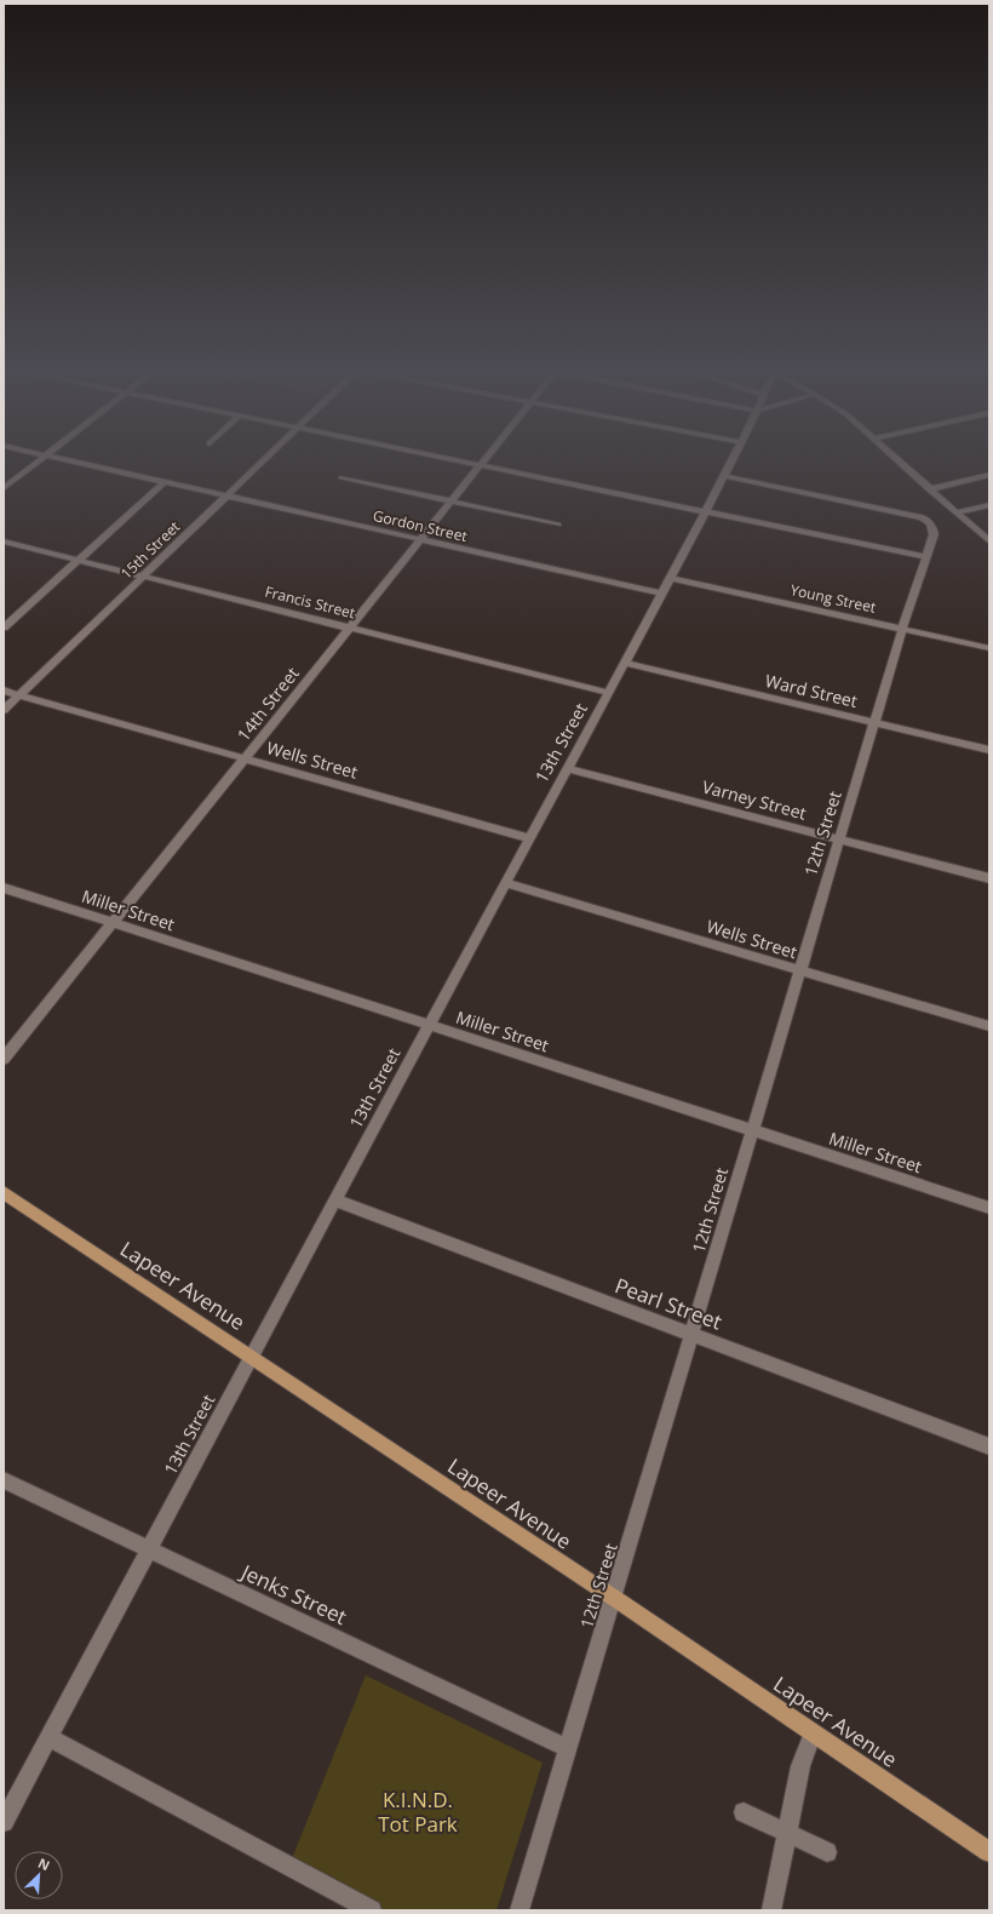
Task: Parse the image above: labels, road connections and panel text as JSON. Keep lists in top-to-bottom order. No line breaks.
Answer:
{"streets":{"main road":["Lapeer Avenue"],"street":["Gordon Street","15th Street","Young Street","Francis Street","Ward Street","14th Street","13th Street","Wells Street","Varney Street","12th Street","Miller Street","Pearl Street","Jenks Street"]},"crossings":[["Gordon Street","15th Street"],["Gordon Street","14th Street"],["Gordon Street","13th Street"],["15th Street","Francis Street"],["15th Street","Wells Street"],["Young Street","13th Street"],["Young Street","12th Street"],["Francis Street","14th Street"],["Francis Street","13th Street"],["Ward Street","13th Street"],["Ward Street","12th Street"],["14th Street","Wells Street"],["14th Street","Miller Street"],["13th Street","Wells Street"],["13th Street","Varney Street"],["13th Street","12th Street"],["13th Street","Miller Street"],["13th Street","Lapeer Avenue"],["13th Street","Pearl Street"],["13th Street","Jenks Street"],["Wells Street","12th Street"],["Varney Street","12th Street"],["12th Street","Miller Street"],["12th Street","Lapeer Avenue"],["12th Street","Pearl Street"],["12th Street","Jenks Street"]],"parks":["K.I.N.D. Tot Park"],"north":"top right"}
